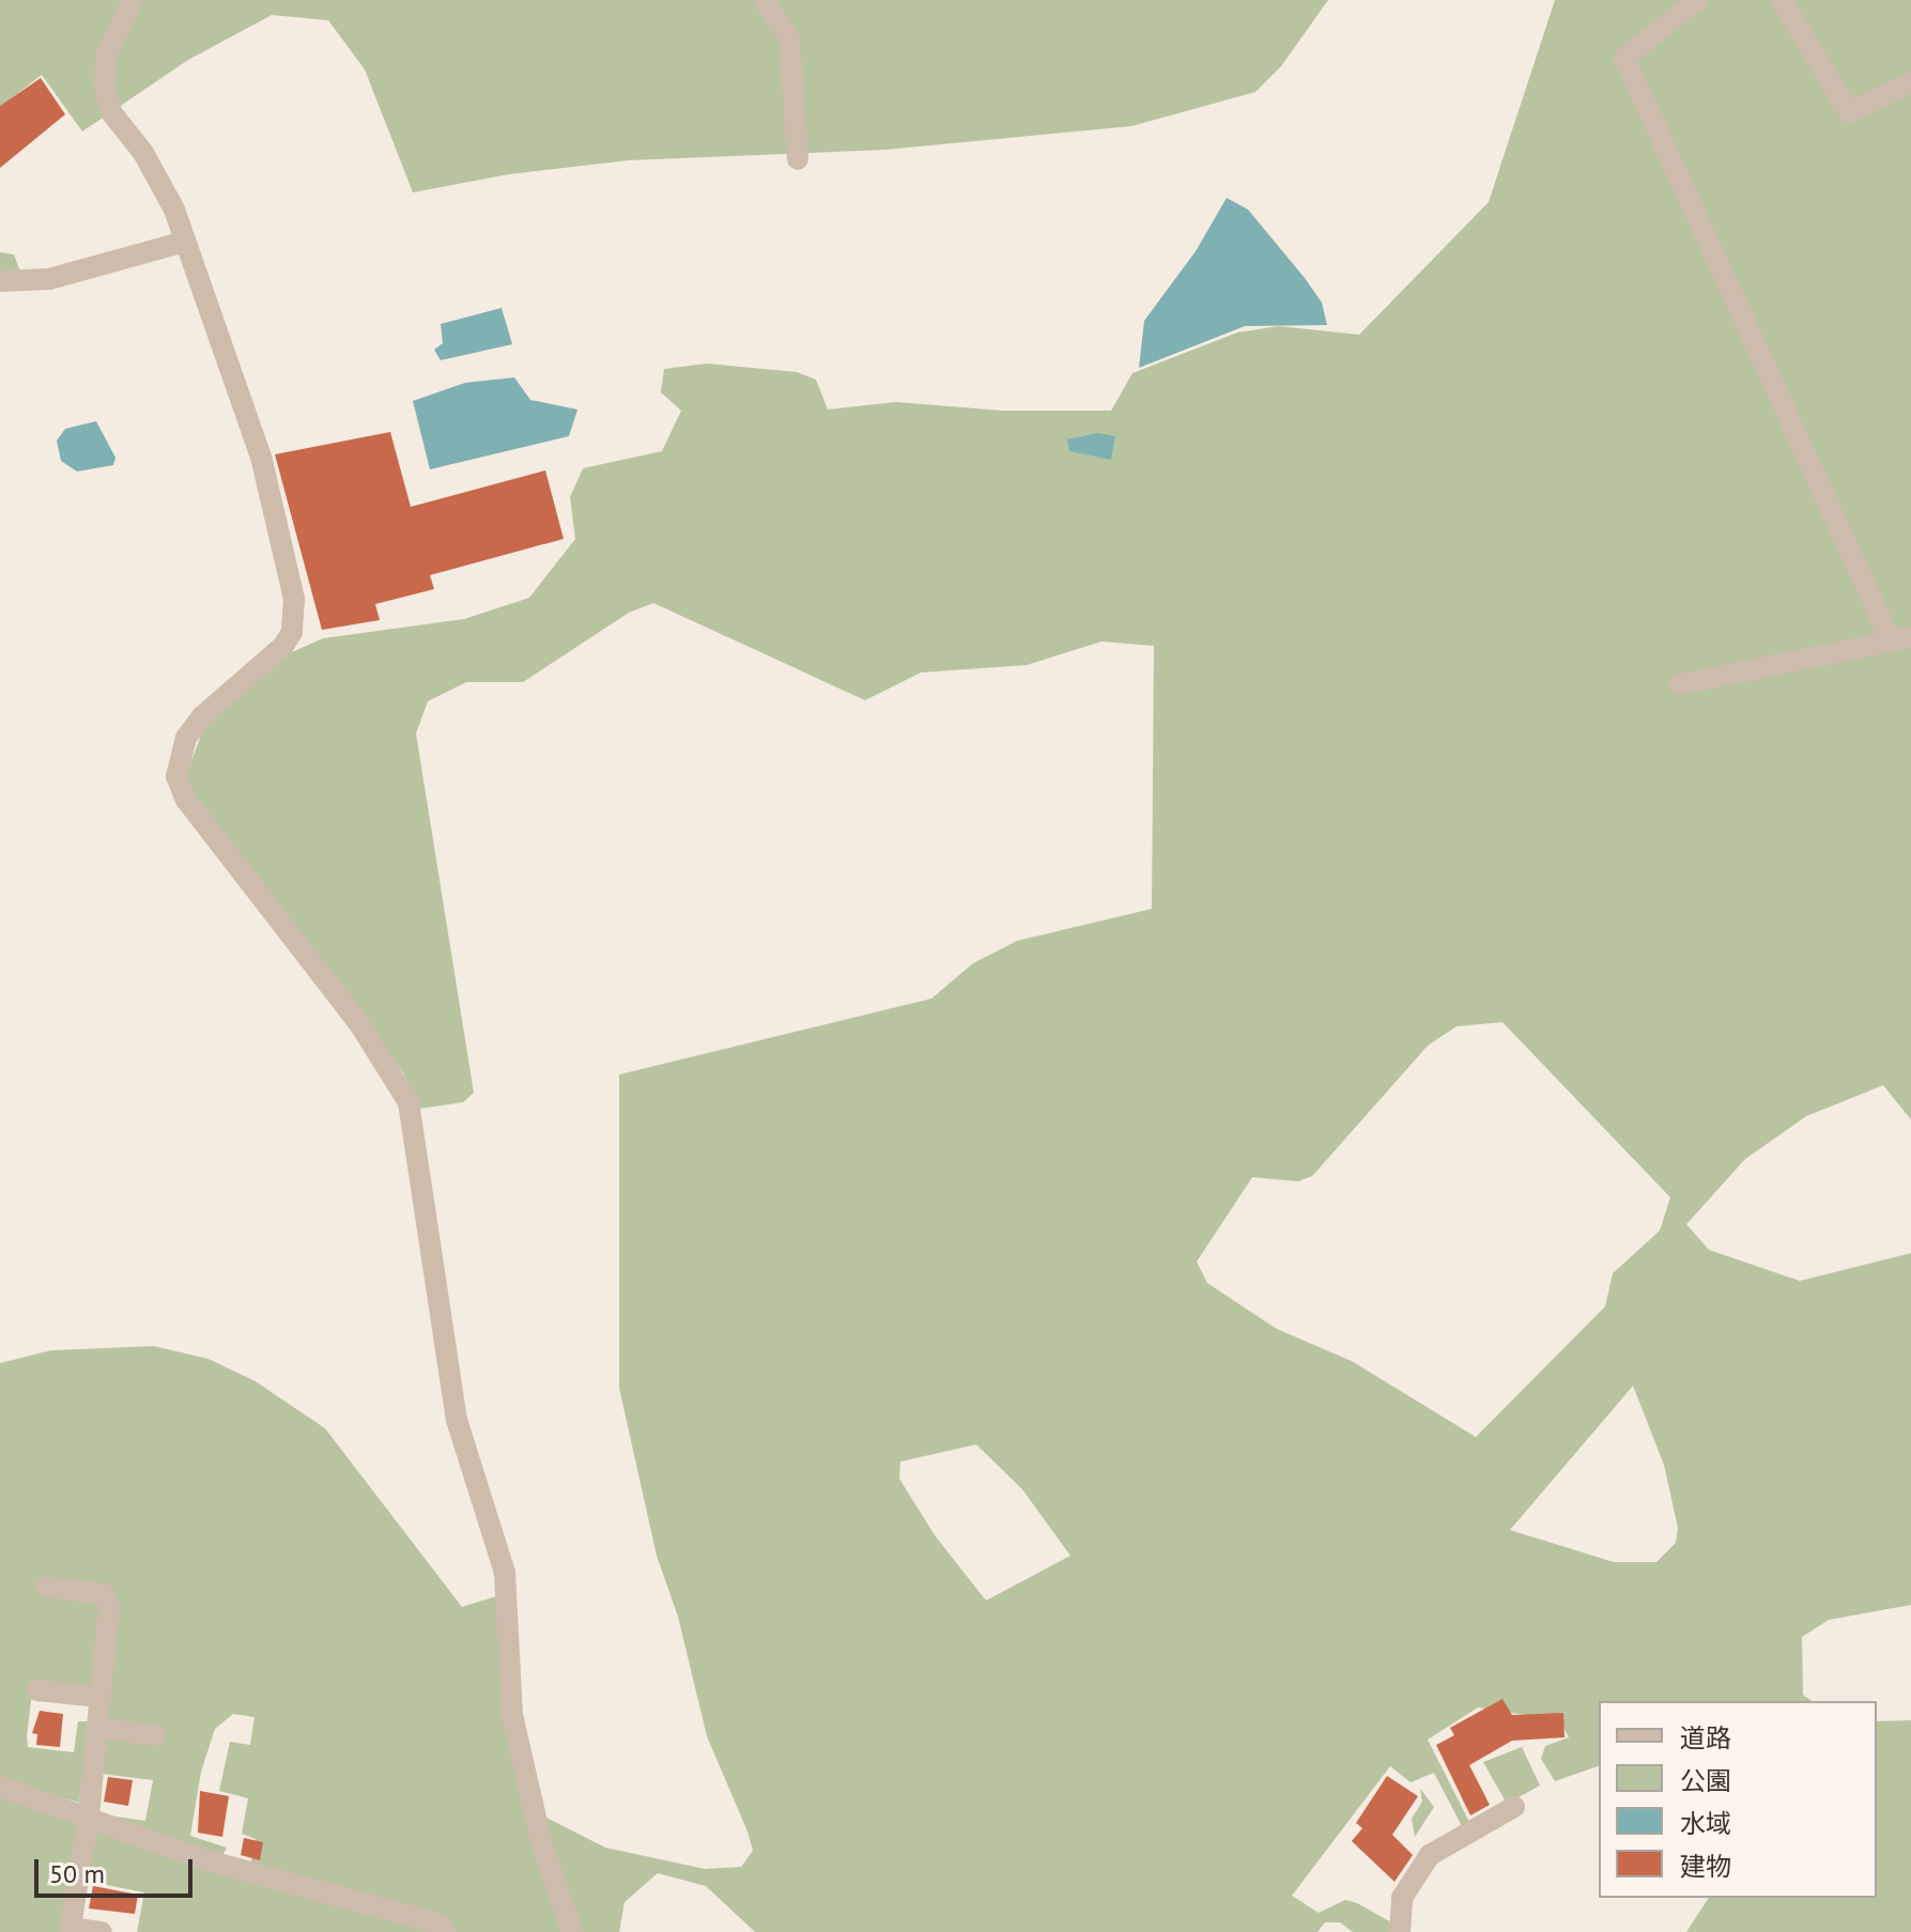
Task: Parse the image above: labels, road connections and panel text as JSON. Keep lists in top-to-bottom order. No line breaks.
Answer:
{"legend":["道路","公園","水域","建物"],"scale_bar":"50 m"}
